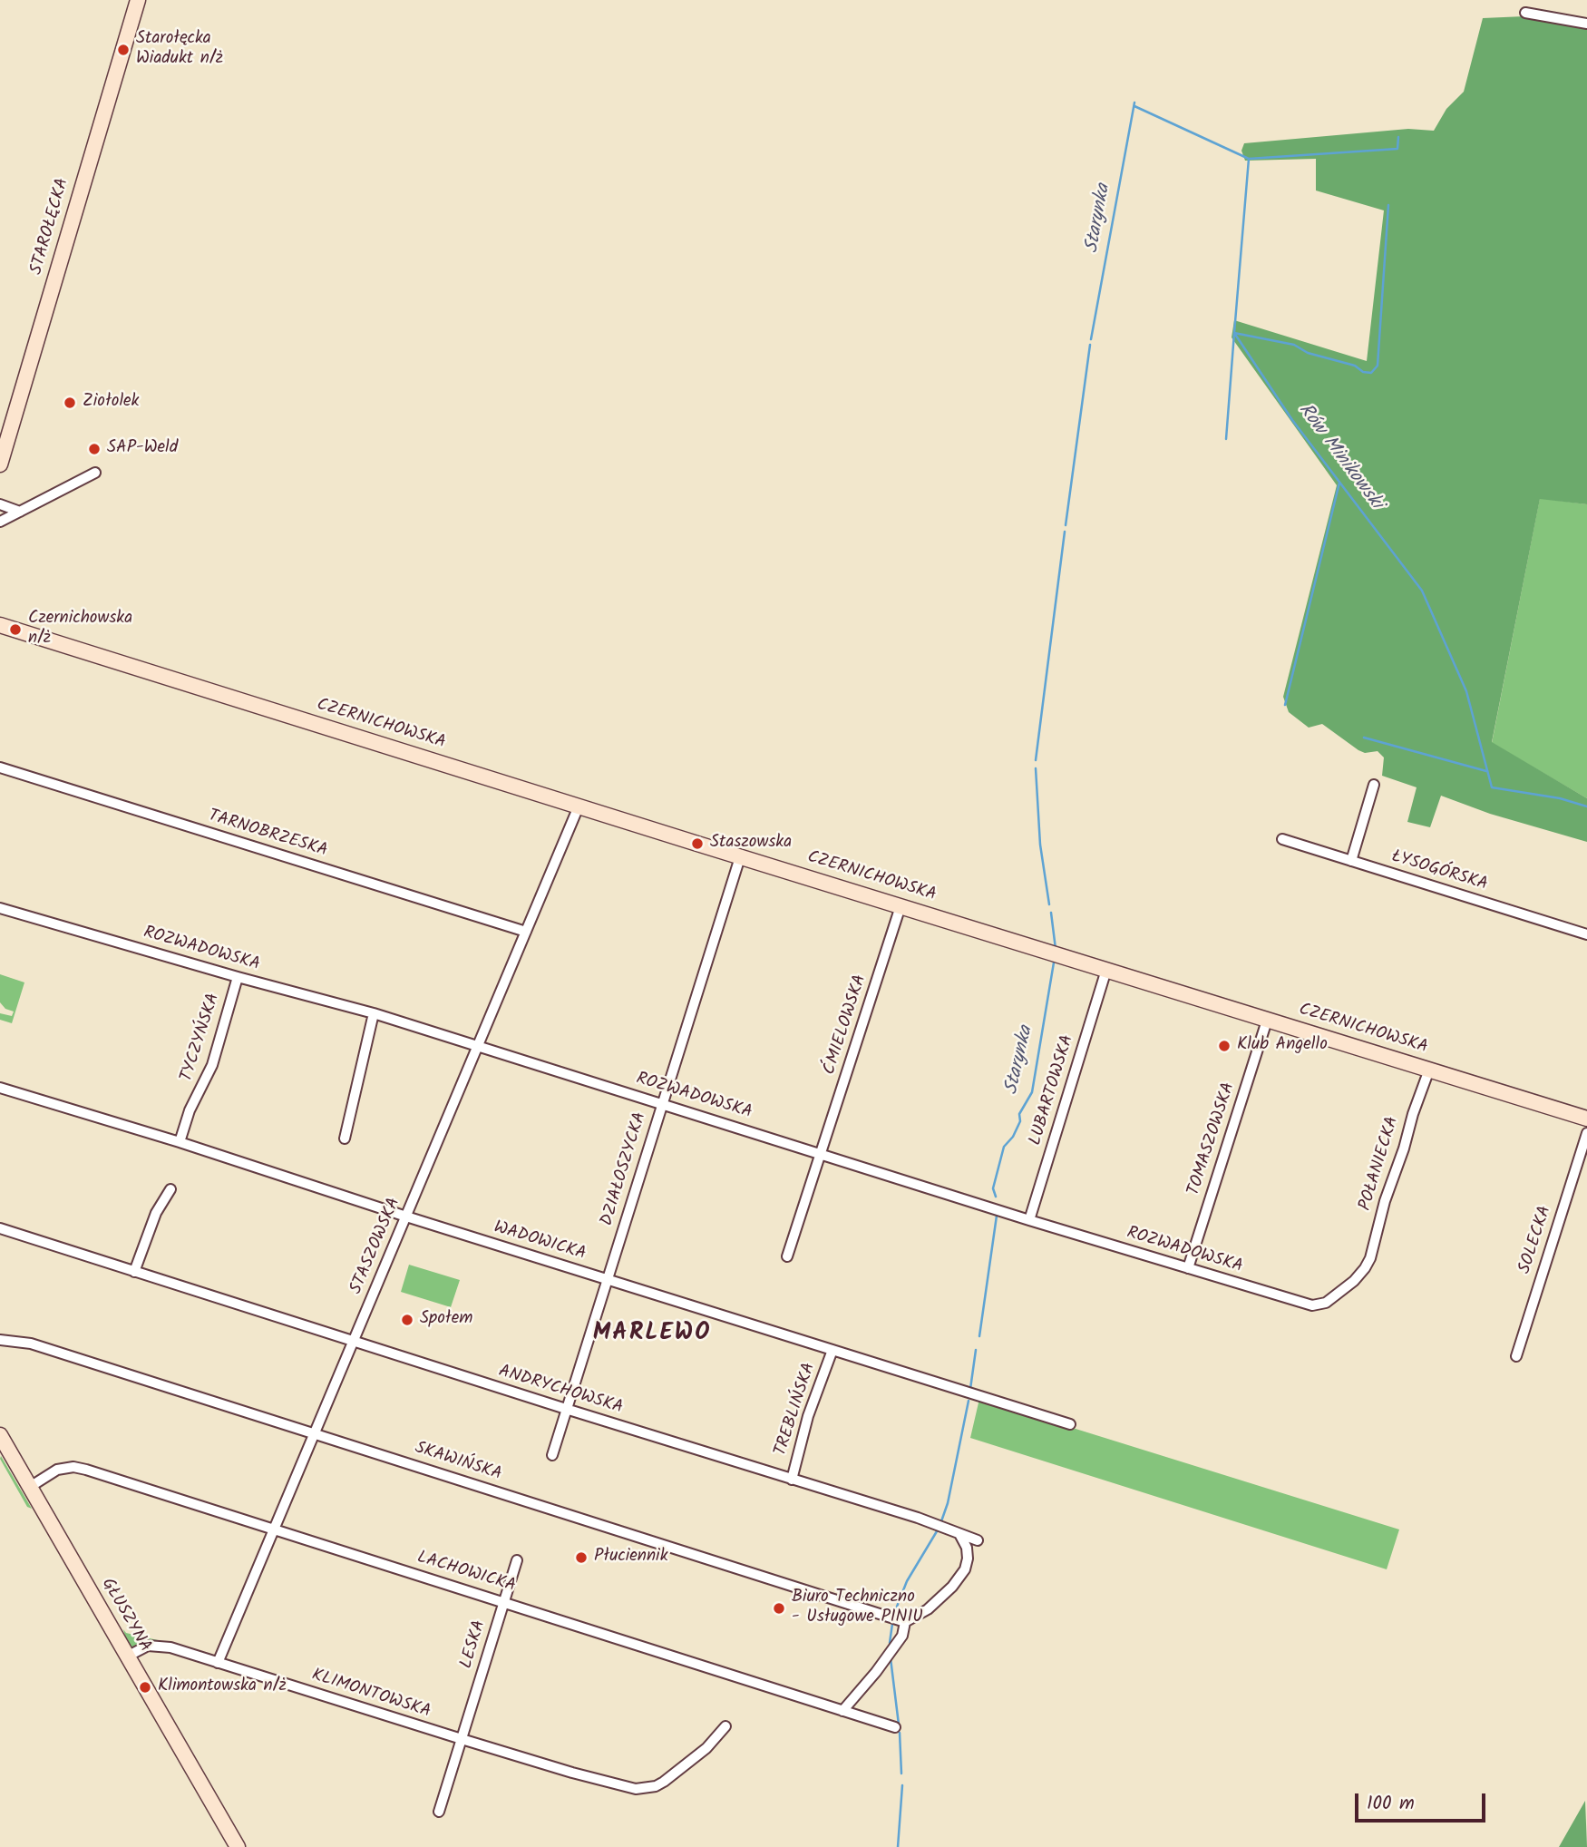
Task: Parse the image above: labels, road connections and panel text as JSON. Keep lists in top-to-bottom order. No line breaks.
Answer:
{"streets":{"street":["STAROŁĘCKA","CZERNICHOWSKA","TARNOBRZESKA","ŁYSOGÓRSKA","ROZWADOWSKA","ĆMIELOWSKA","TYCZYŃSKA","LUBARTOWSKA","TOMASZOWSKA","POŁANIECKA","DZIAŁOSZYCKA","SOLECKA","WADOWICKA","STASZOWSKA","ANDRYCHOWSKA","TREBLIŃSKA","SKAWIŃSKA","LACHOWICKA","GŁUSZYNA","LESKA","KLIMONTOWSKA"]},"crossings":[["CZERNICHOWSKA","ĆMIELOWSKA"],["CZERNICHOWSKA","LUBARTOWSKA"],["CZERNICHOWSKA","TOMASZOWSKA"],["CZERNICHOWSKA","POŁANIECKA"],["CZERNICHOWSKA","DZIAŁOSZYCKA"],["CZERNICHOWSKA","STASZOWSKA"],["TARNOBRZESKA","STASZOWSKA"],["ROZWADOWSKA","ĆMIELOWSKA"],["ROZWADOWSKA","TYCZYŃSKA"],["ROZWADOWSKA","LUBARTOWSKA"],["ROZWADOWSKA","TOMASZOWSKA"],["ROZWADOWSKA","POŁANIECKA"],["ROZWADOWSKA","DZIAŁOSZYCKA"],["ROZWADOWSKA","STASZOWSKA"],["TYCZYŃSKA","WADOWICKA"],["DZIAŁOSZYCKA","WADOWICKA"],["DZIAŁOSZYCKA","ANDRYCHOWSKA"],["WADOWICKA","STASZOWSKA"],["WADOWICKA","TREBLIŃSKA"],["STASZOWSKA","ANDRYCHOWSKA"],["STASZOWSKA","SKAWIŃSKA"],["STASZOWSKA","LACHOWICKA"],["STASZOWSKA","KLIMONTOWSKA"],["ANDRYCHOWSKA","TREBLIŃSKA"],["LACHOWICKA","GŁUSZYNA"],["LACHOWICKA","LESKA"],["GŁUSZYNA","KLIMONTOWSKA"],["LESKA","KLIMONTOWSKA"]],"districts":["MARLEWO"],"water":["Starynka","Rów Minikowski"],"places":["Starołęcka Wiadukt n/ż","Ziołolek","SAP-Weld","Czernichowska n/ż","Staszowska","Klub Angello","Społem","Płuciennik","Biuro Techniczno - Usługowe PINIU","Klimontowska n/ż"],"scale_bar":"100 m"}
